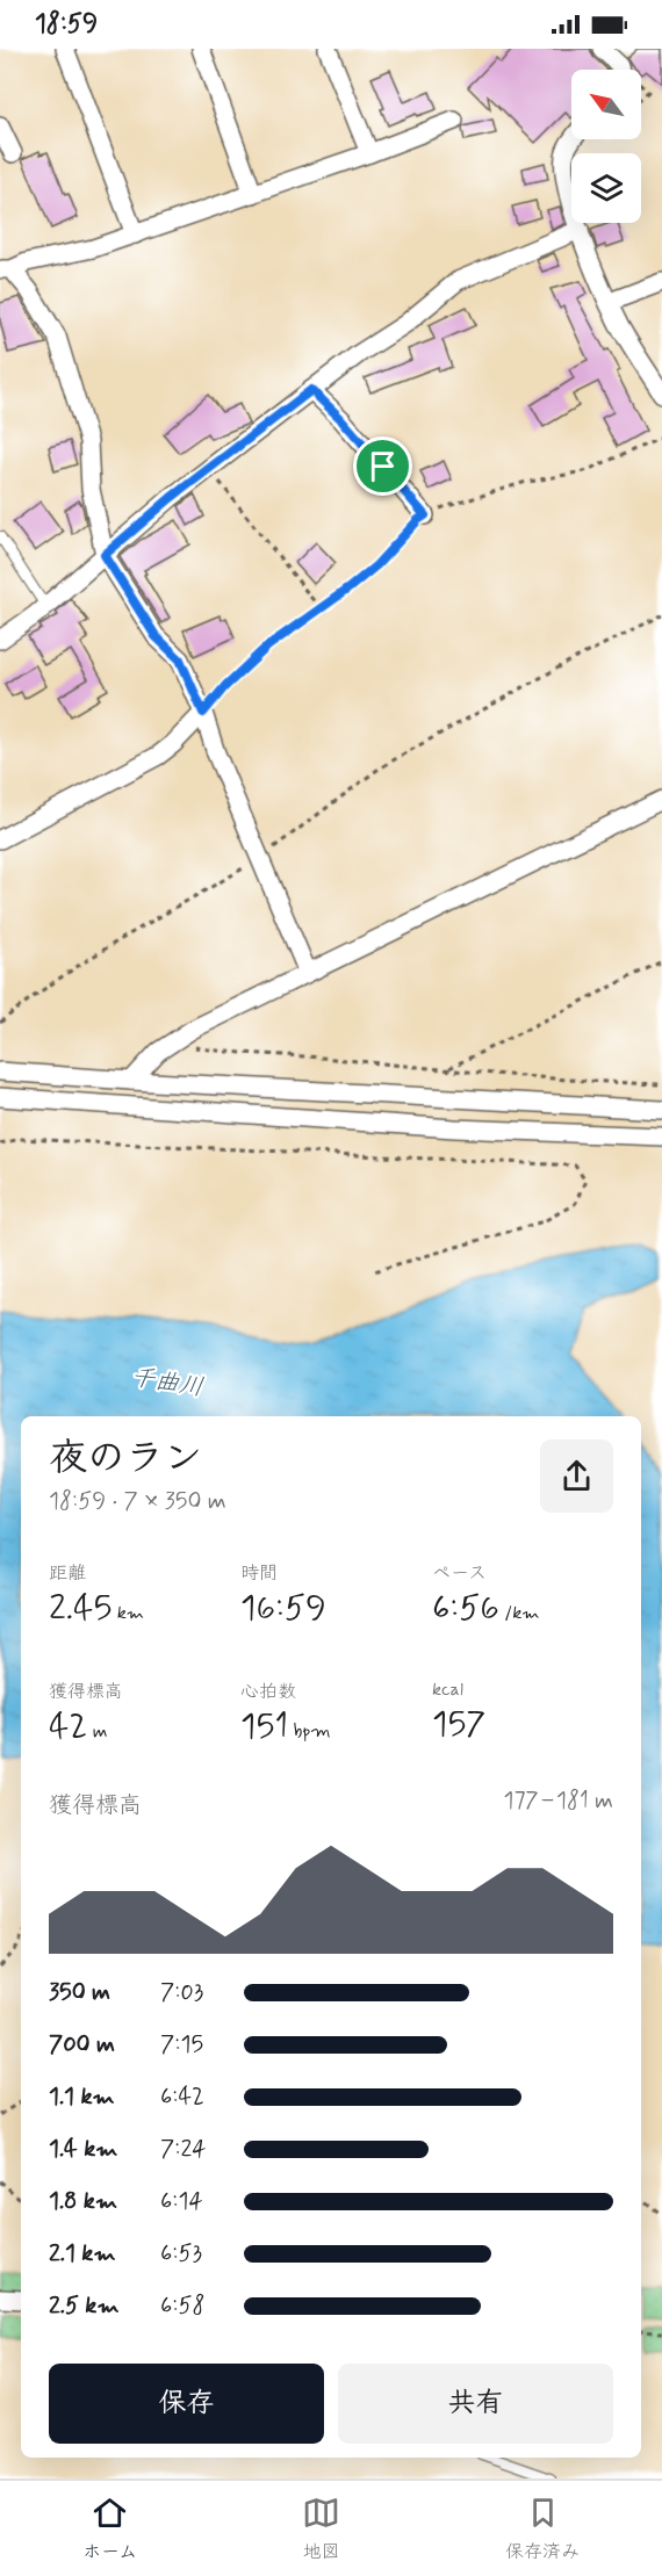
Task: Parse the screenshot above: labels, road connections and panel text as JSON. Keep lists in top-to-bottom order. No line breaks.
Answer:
{"water":["千曲川"],"north":"top left","page":{"status":"18:59","heading":["夜のラン","18:59 · 7 × 350 m"],"stats":[["距離","2.45 km"],["時間","16:59"],["ペース","6:56 /km"],["獲得標高","42 m"],["心拍数","151 bpm"],["kcal","157"]],"chart":["獲得標高","177–181 m"],"list":[{"name":"350 m","note":"7:03"},{"name":"700 m","note":"7:15"},{"name":"1.1 km","note":"6:42"},{"name":"1.4 km","note":"7:24"},{"name":"1.8 km","note":"6:14"},{"name":"2.1 km","note":"6:53"},{"name":"2.5 km","note":"6:58"}],"buttons":["保存","共有"],"tabs":["ホーム","地図","保存済み"]}}
